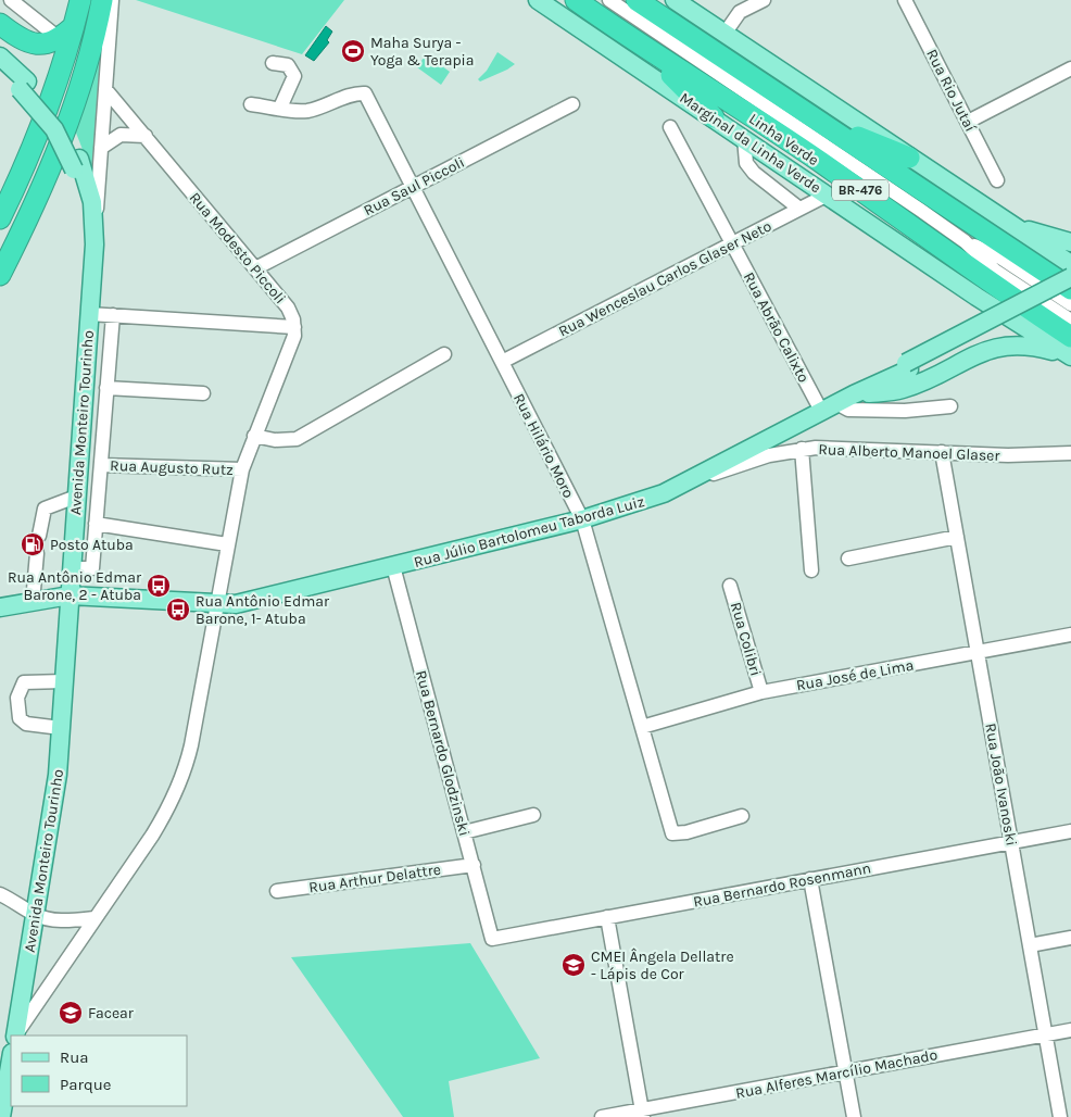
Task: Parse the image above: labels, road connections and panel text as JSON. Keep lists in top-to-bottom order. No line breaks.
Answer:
{"streets":{"highway":["Linha Verde","BR-476"],"main road":["Marginal da Linha Verde","Avenida Monteiro Tourinho","Rua Júlio Bartolomeu Taborda Luiz"],"street":["Rua Rio Jutaí","Rua Saul Piccoli","Rua Modesto Piccoli","Rua Wenceslau Carlos Glaser Neto","Rua Abrão Calixto","Rua Hilário Moro","Rua Alberto Manoel Glaser","Rua Augusto Rutz","Rua Colibri","Rua José de Lima","Rua Bernardo Glodzinski","Rua João Ivanoski","Rua Arthur Delattre","Rua Bernardo Rosenmann","Rua Alferes Marcílio Machado"]},"crossings":[["Marginal da Linha Verde","Rua Wenceslau Carlos Glaser Neto"],["Rua Saul Piccoli","Rua Modesto Piccoli"],["Rua Saul Piccoli","Rua Hilário Moro"],["Rua Modesto Piccoli","Avenida Monteiro Tourinho"],["Rua Wenceslau Carlos Glaser Neto","Rua Abrão Calixto"],["Rua Wenceslau Carlos Glaser Neto","Rua Hilário Moro"],["Rua Abrão Calixto","Rua Júlio Bartolomeu Taborda Luiz"],["Avenida Monteiro Tourinho","Rua Júlio Bartolomeu Taborda Luiz"],["Rua Hilário Moro","Rua Júlio Bartolomeu Taborda Luiz"],["Rua Hilário Moro","Rua José de Lima"],["Rua Alberto Manoel Glaser","Rua Júlio Bartolomeu Taborda Luiz"],["Rua Alberto Manoel Glaser","Rua João Ivanoski"],["Rua Júlio Bartolomeu Taborda Luiz","Rua Bernardo Glodzinski"],["Rua Colibri","Rua José de Lima"],["Rua José de Lima","Rua João Ivanoski"],["Rua Bernardo Glodzinski","Rua Arthur Delattre"],["Rua Bernardo Glodzinski","Rua Bernardo Rosenmann"],["Rua João Ivanoski","Rua Bernardo Rosenmann"],["Rua João Ivanoski","Rua Alferes Marcílio Machado"]],"places":{"sports":["Maha Surya - Yoga & Terapia"],"fuel station":["Posto Atuba"],"bus stop":["Rua Antônio Edmar Barone, 2 - Atuba","Rua Antônio Edmar Barone, 1- Atuba"],"school or university":["CMEI Ângela Dellatre - Lápis de Cor","Facear"]},"legend":["Rua","Parque"]}
